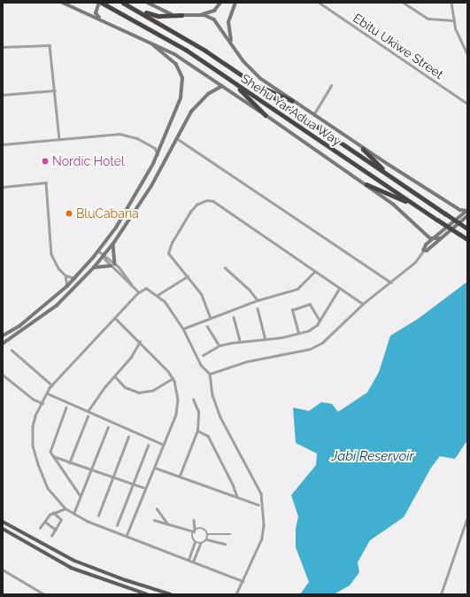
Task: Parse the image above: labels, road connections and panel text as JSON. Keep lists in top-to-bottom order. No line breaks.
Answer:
{"streets":{"highway":["Shehu Yar'Adua Way"],"street":["Ebitu Ukiwe Street"]},"water":["Jabi Reservoir"],"places":["Nordic Hotel","BluCabana"]}
